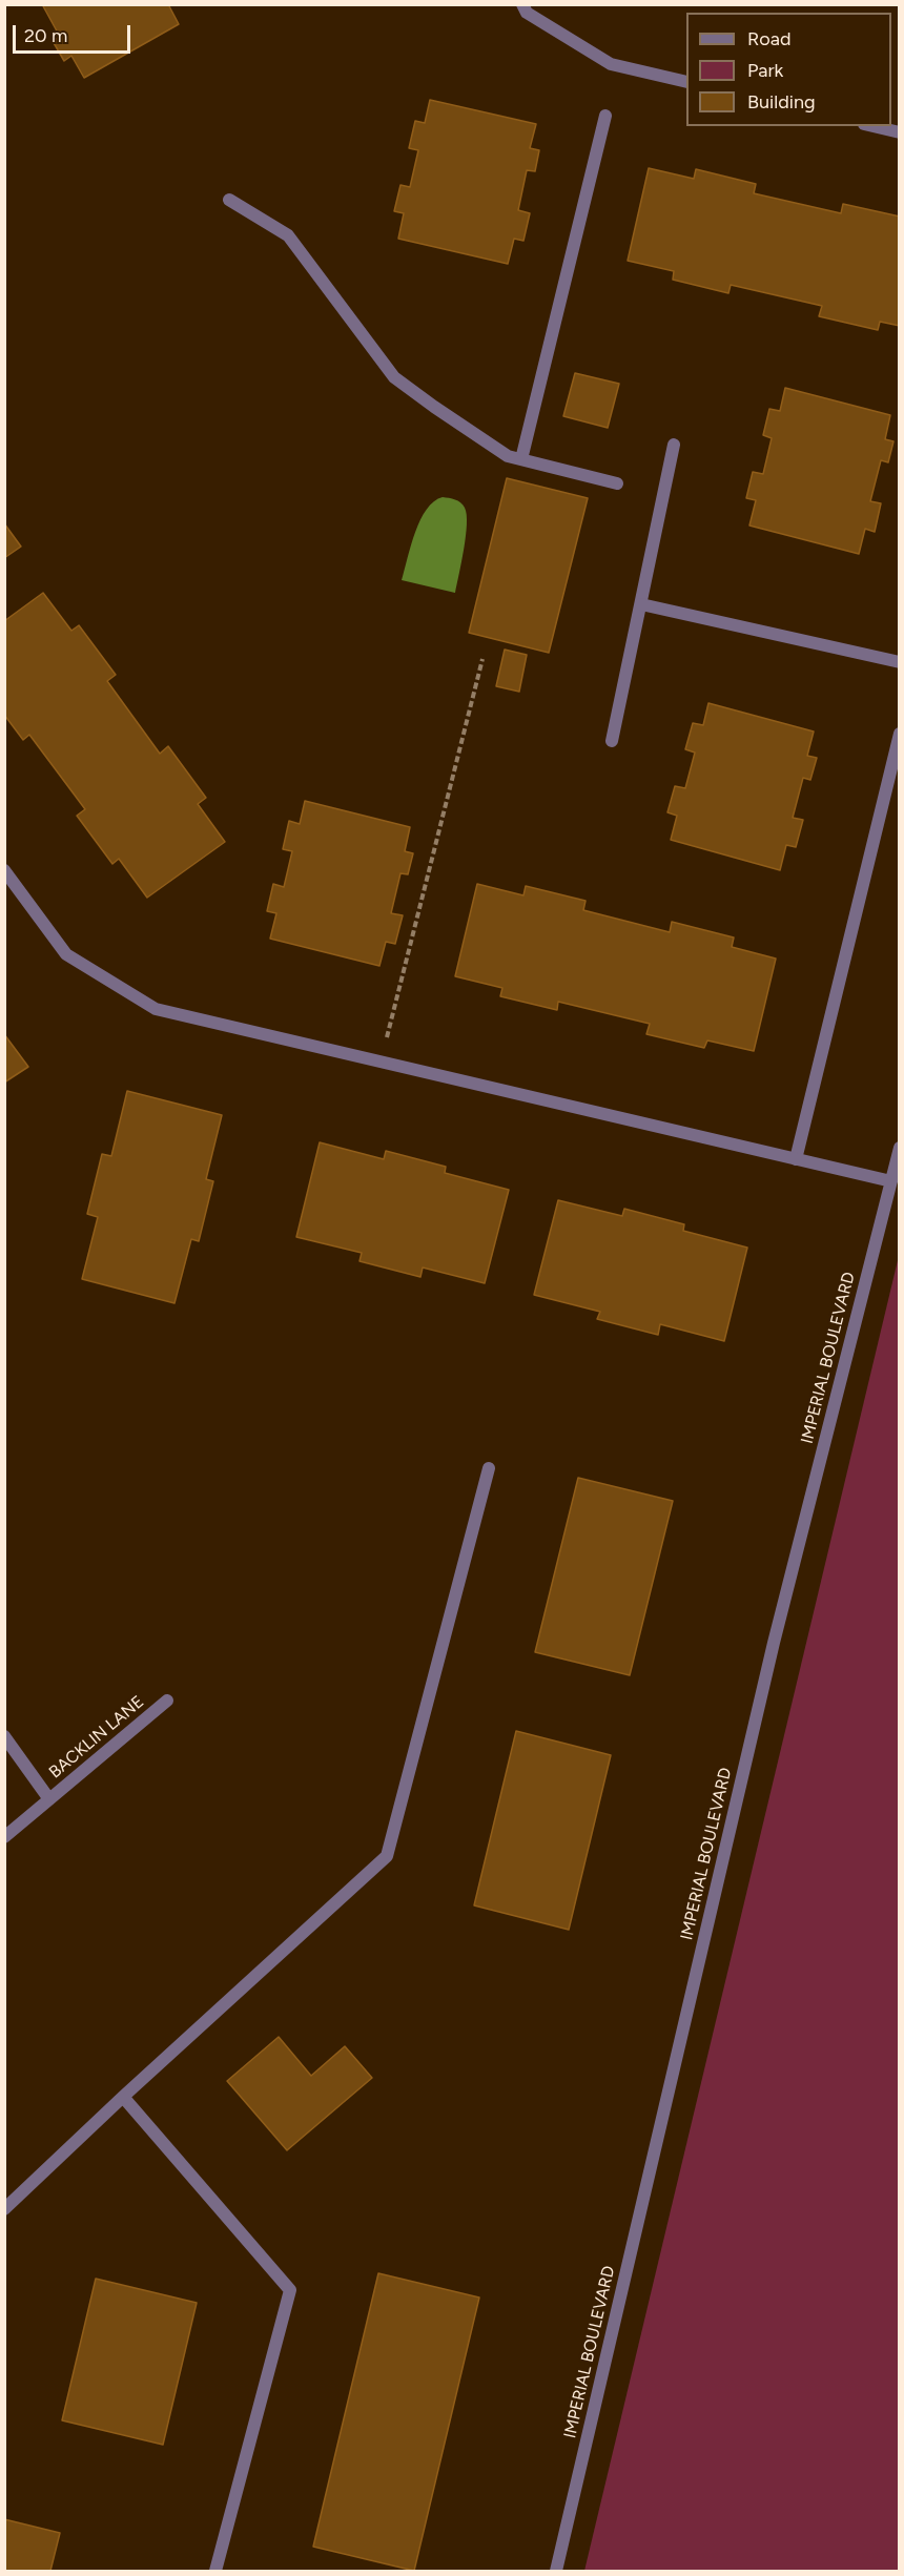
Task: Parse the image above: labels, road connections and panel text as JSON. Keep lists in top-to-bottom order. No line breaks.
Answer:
{"streets":{"street":["IMPERIAL BOULEVARD","BACKLIN LANE"]},"legend":["Road","Park","Building"],"scale_bar":"20 m"}
